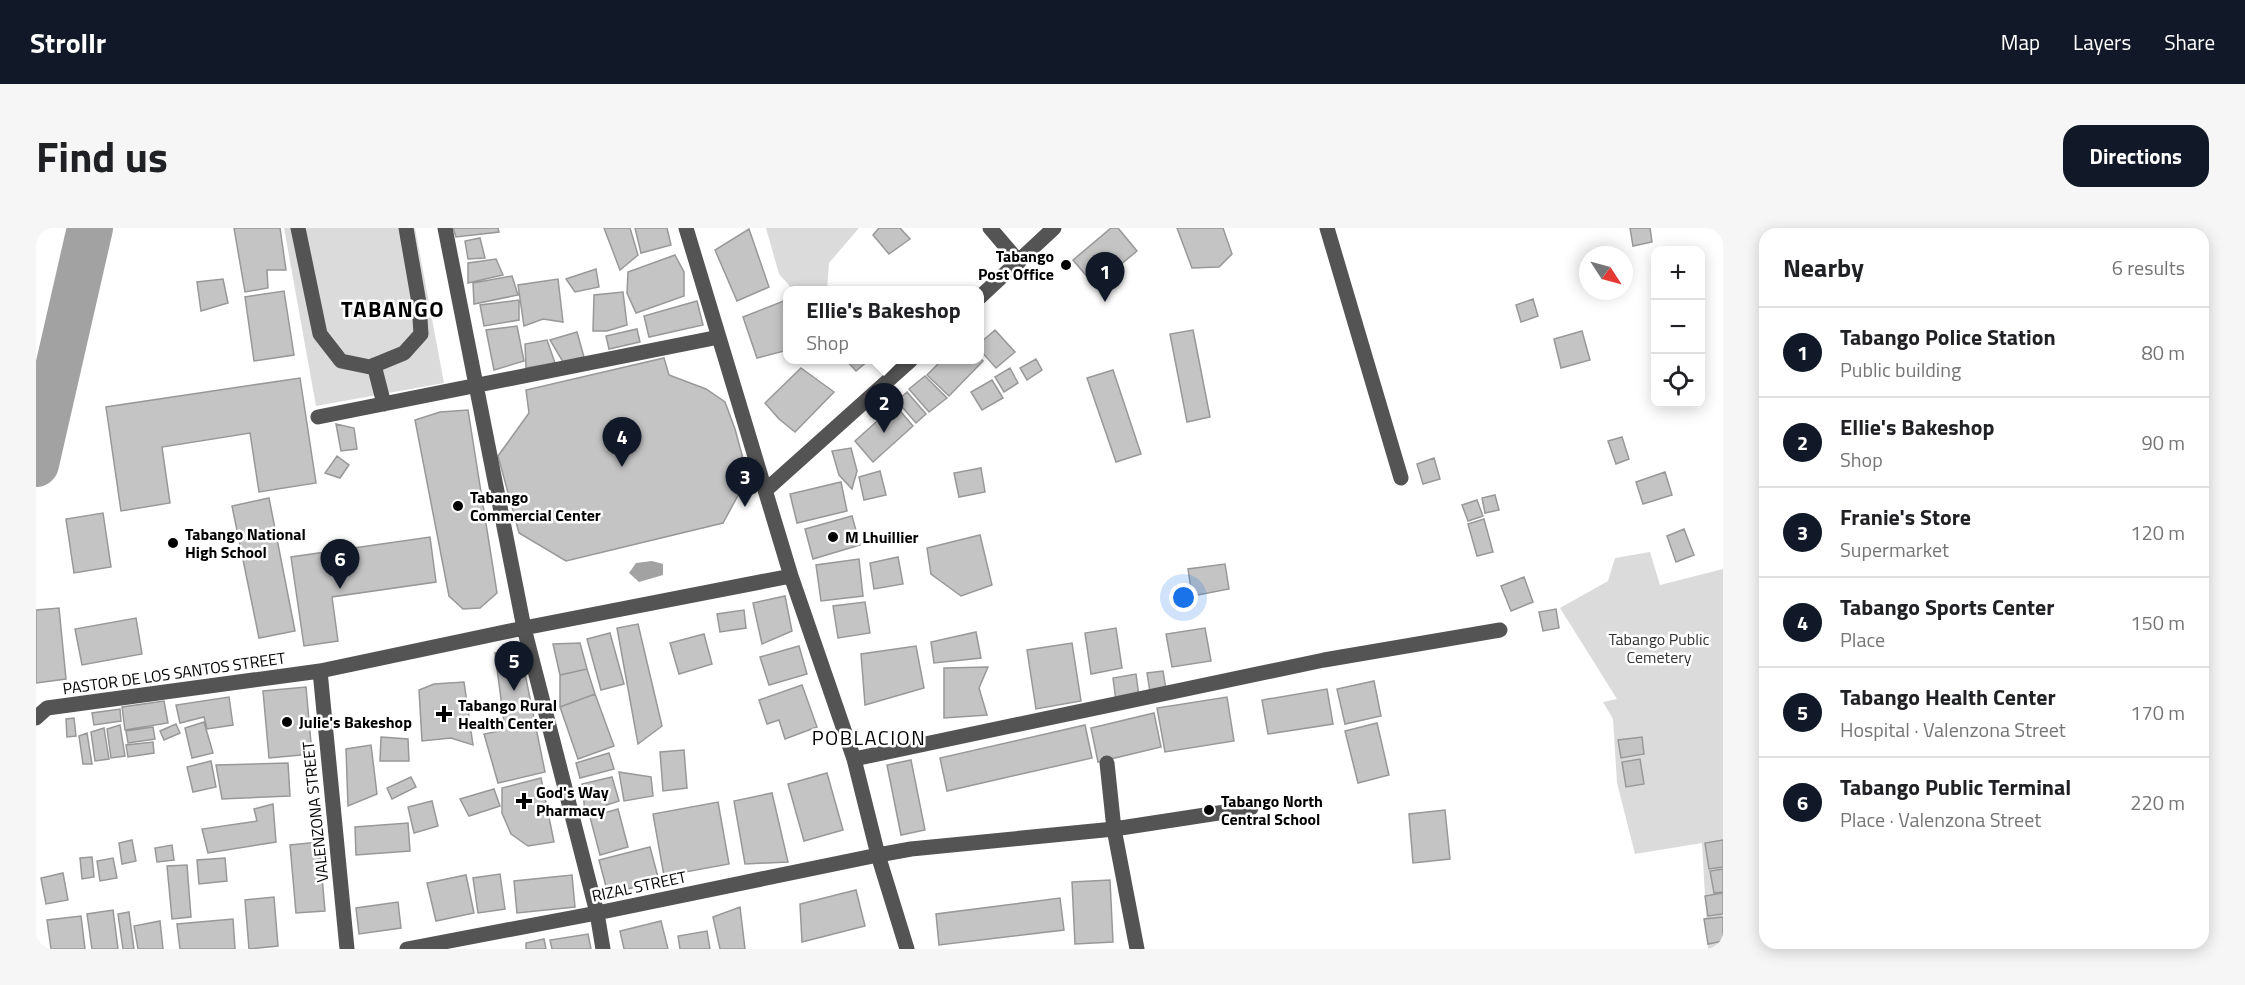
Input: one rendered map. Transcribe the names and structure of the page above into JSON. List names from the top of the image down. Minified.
{"streets":{"street":["PASTOR DE LOS SANTOS STREET","VALENZONA STREET","RIZAL STREET"]},"crossings":[["PASTOR DE LOS SANTOS STREET","VALENZONA STREET"]],"districts":["TABANGO","POBLACION"],"parks":["Tabango Public Cemetery"],"places":{"other":["Tabango Post Office","Tabango Commercial Center","M Lhuillier","Tabango National High School","Julie's Bakeshop","Tabango North Central School"],"health":["Tabango Rural Health Center","God's Way Pharmacy"]},"north":"bottom right","page":{"header":"Strollr","nav":["Map","Layers","Share"],"title":"Find us","buttons":"Directions","heading":["Nearby","6 results"],"map_buttons":["+","−"],"pins":["1","2","4","3","6","5"],"popup":["Ellie's Bakeshop","Shop"],"list":[{"mark":"1","name":"Tabango Police Station","note":"Public building","value":"80 m"},{"mark":"2","name":"Ellie's Bakeshop","note":"Shop","value":"90 m"},{"mark":"3","name":"Franie's Store","note":"Supermarket","value":"120 m"},{"mark":"4","name":"Tabango Sports Center","note":"Place","value":"150 m"},{"mark":"5","name":"Tabango Health Center","note":"Hospital · Valenzona Street","value":"170 m"},{"mark":"6","name":"Tabango Public Terminal","note":"Place · Valenzona Street","value":"220 m"}]}}
